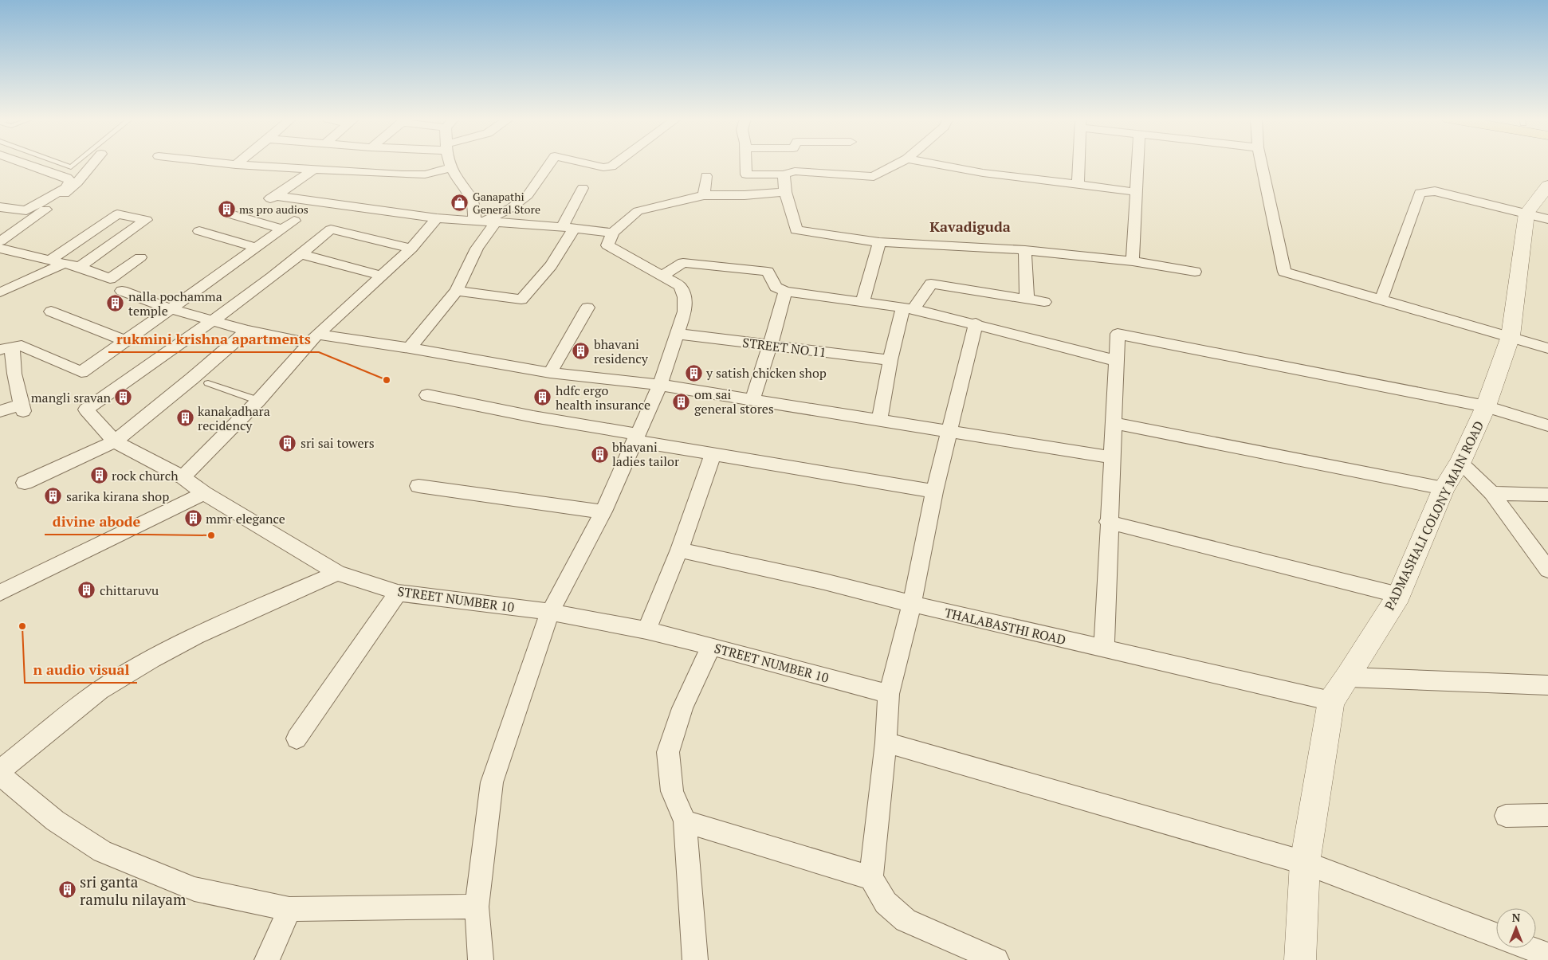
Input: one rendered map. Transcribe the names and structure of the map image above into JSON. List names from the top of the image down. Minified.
{"streets":{"street":["STREET NO 11","PADMASHALI COLONY MAIN ROAD","STREET NUMBER 10","THALABASTHI ROAD"]},"crossings":[["PADMASHALI COLONY MAIN ROAD","THALABASTHI ROAD"]],"districts":["Kavadiguda"],"places":{"shop":["Ganapathi General Store"],"building":["ms pro audios","nalla pochamma temple","bhavani residency","y satish chicken shop","mangli sravan","hdfc ergo health insurance","om sai general stores","kanakadhara recidency","sri sai towers","bhavani ladies tailor","rock church","sarika kirana shop","mmr elegance","chittaruvu","sri ganta ramulu nilayam"],"other":["rukmini krishna apartments","divine abode","n audio visual"]},"north":"top"}
